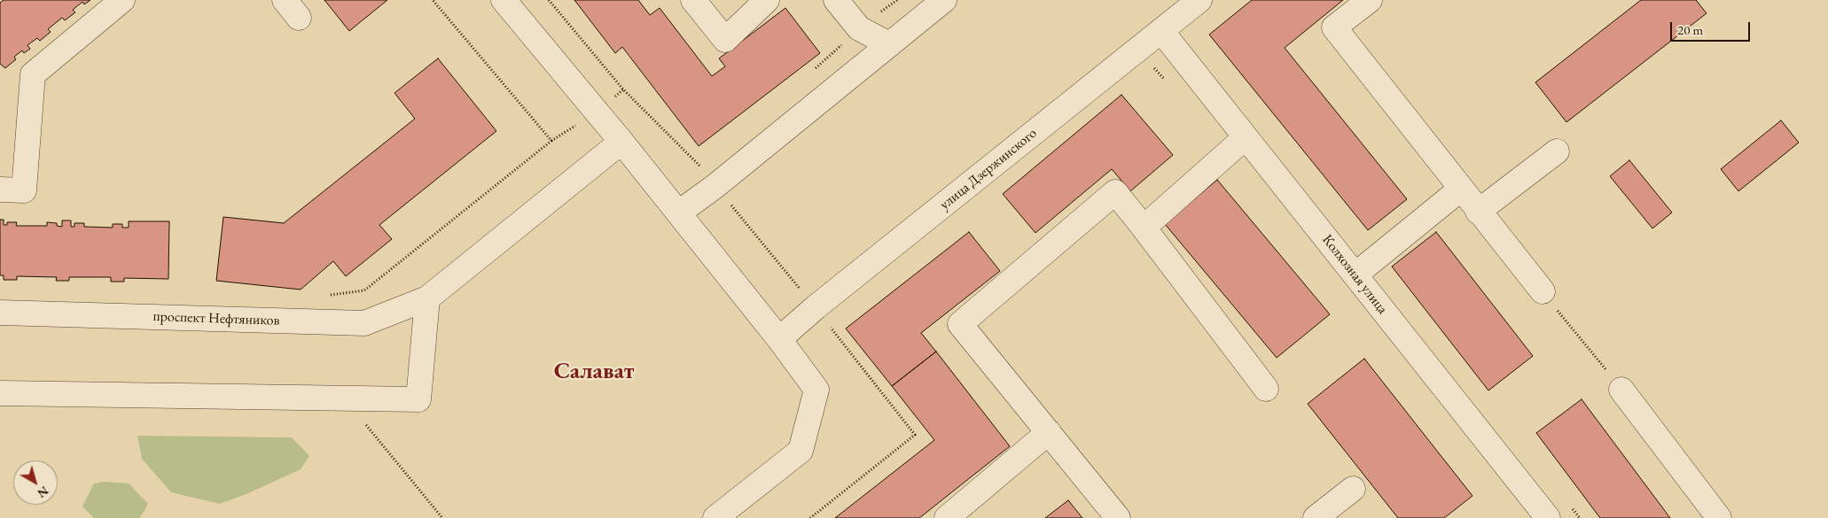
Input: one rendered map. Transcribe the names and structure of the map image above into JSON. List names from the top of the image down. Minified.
{"streets":{"street":["улица Дзержинского","Колхозная улица","проспект Нефтяников"]},"crossings":[["улица Дзержинского","Колхозная улица"]],"districts":["Салават"],"scale_bar":"20 m","north":"bottom right"}
